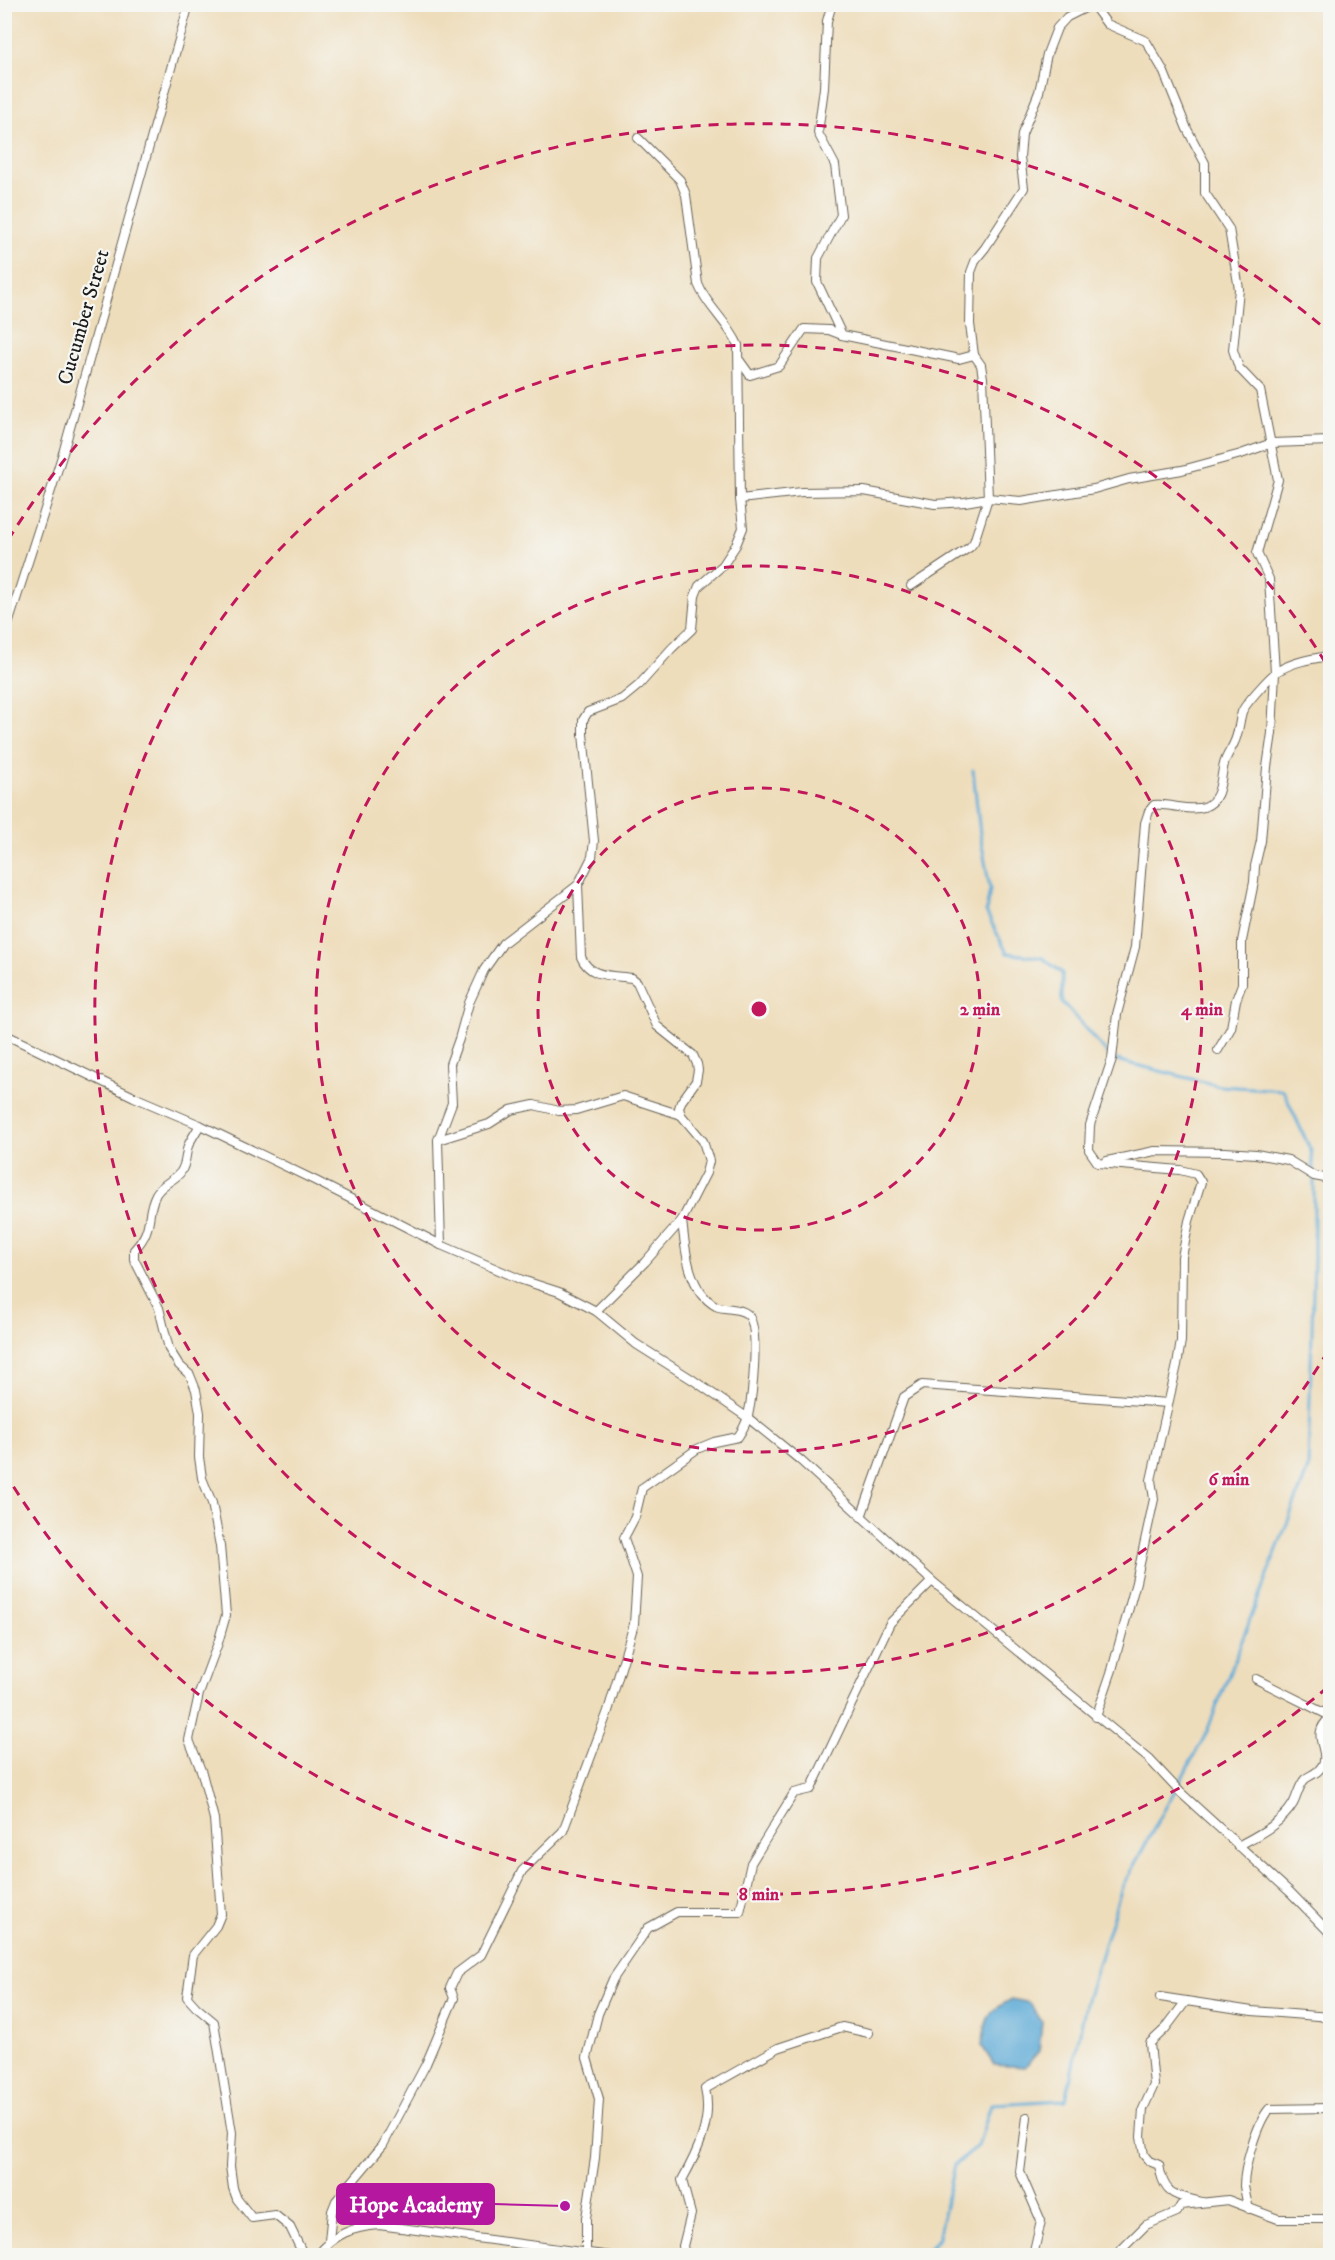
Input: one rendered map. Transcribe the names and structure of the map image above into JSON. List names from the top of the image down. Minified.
{"streets":{"street":["Cucumber Street"]},"places":["Hope Academy"],"rings":["2 min","4 min","6 min","8 min"]}
